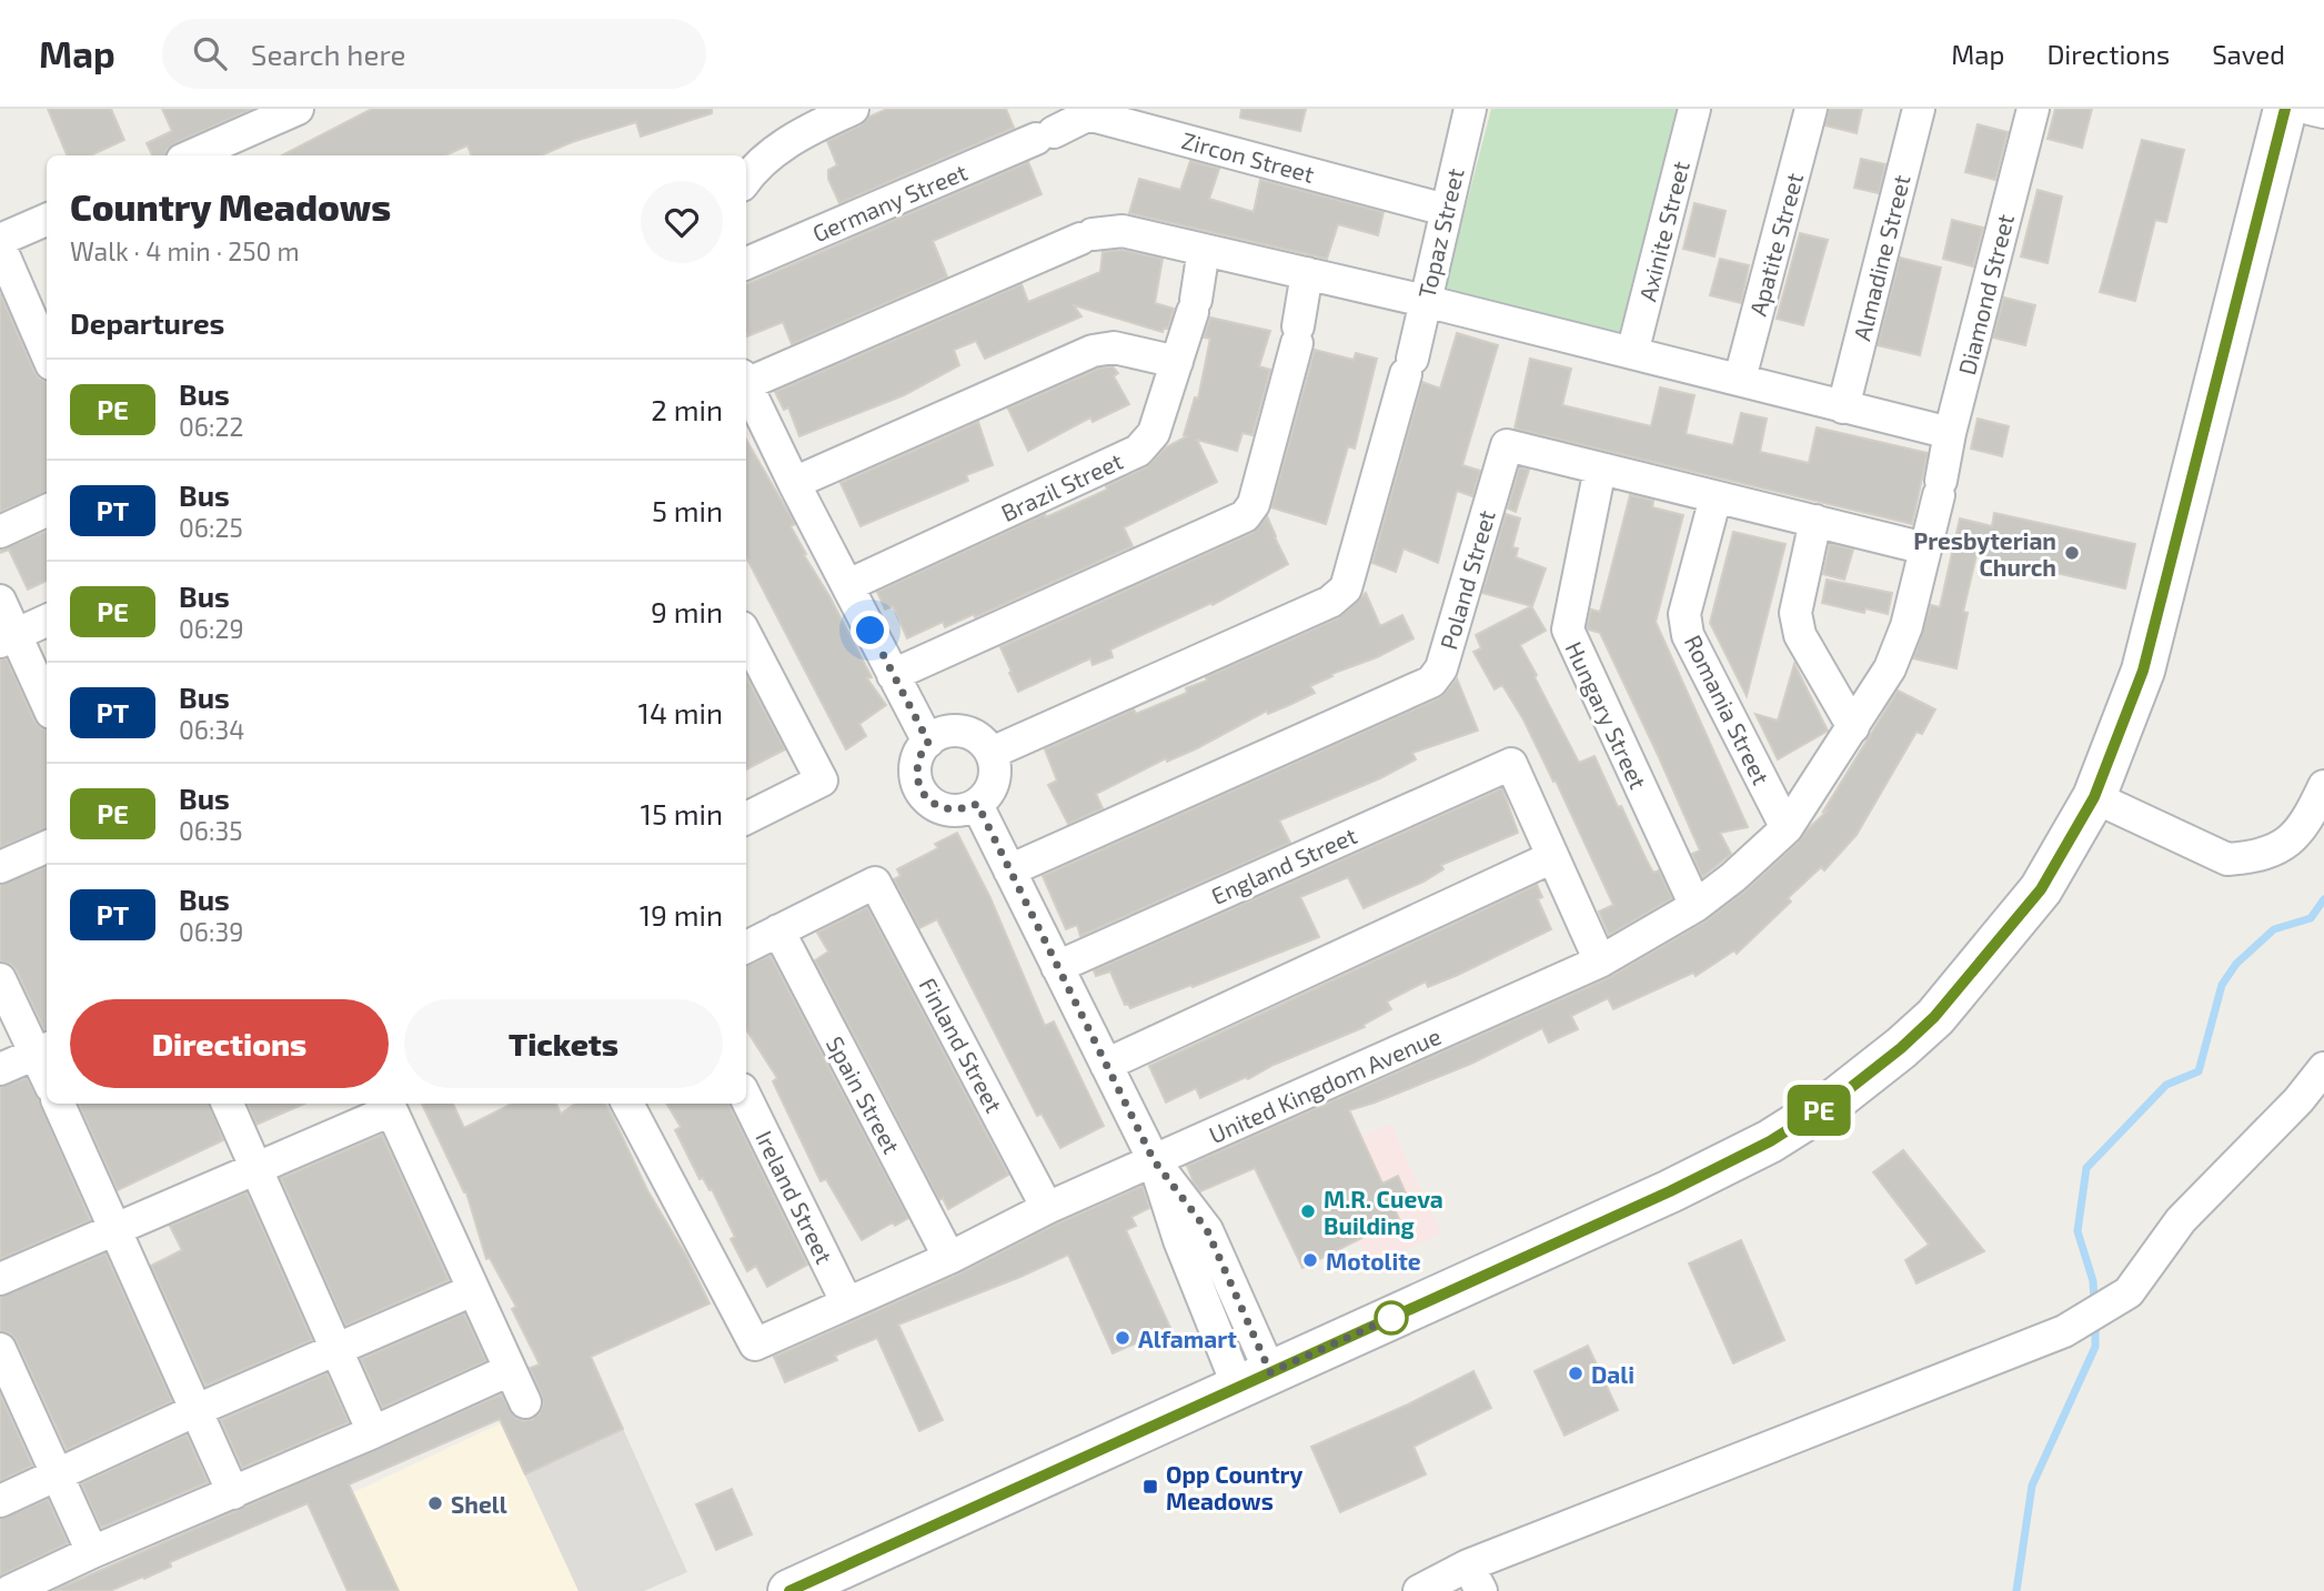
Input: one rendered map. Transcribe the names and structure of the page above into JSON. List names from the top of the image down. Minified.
{"streets":{"street":["Zircon Street","Germany Street","Axinite Street","Topaz Street","Apatite Street","Almadine Street","Diamond Street","Brazil Street","Poland Street","Romania Street","Hungary Street","England Street","Finland Street","United Kingdom Avenue","Spain Street","Ireland Street"]},"crossings":[["Zircon Street","Germany Street"],["Zircon Street","Topaz Street"],["Diamond Street","United Kingdom Avenue"],["Poland Street","Romania Street"],["Poland Street","Hungary Street"],["Poland Street","United Kingdom Avenue"],["Romania Street","United Kingdom Avenue"],["Hungary Street","United Kingdom Avenue"],["Finland Street","United Kingdom Avenue"],["Finland Street","Spain Street"],["United Kingdom Avenue","Spain Street"],["United Kingdom Avenue","Ireland Street"]],"places":{"other":["Presbyterian Church","M.R. Cueva Building","Motolite","Alfamart","Dali","Shell"],"transit":["Opp Country Meadows"]},"lines":["bus line PE"],"page":{"header":"Map","search":"Search here","nav":["Map","Directions","Saved"],"on_map":"PE","heading":[["Country Meadows","Walk · 4 min · 250 m"],"Departures"],"list":[{"mark":"PE","name":"Bus","note":"06:22","value":"2 min"},{"mark":"PT","name":"Bus","note":"06:25","value":"5 min"},{"mark":"PE","name":"Bus","note":"06:29","value":"9 min"},{"mark":"PT","name":"Bus","note":"06:34","value":"14 min"},{"mark":"PE","name":"Bus","note":"06:35","value":"15 min"},{"mark":"PT","name":"Bus","note":"06:39","value":"19 min"}],"buttons":["Directions","Tickets"]}}
